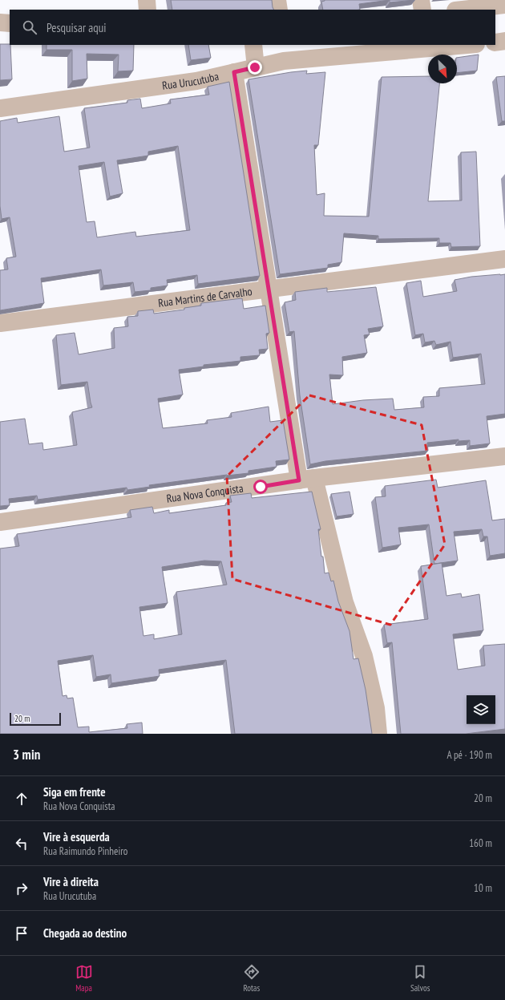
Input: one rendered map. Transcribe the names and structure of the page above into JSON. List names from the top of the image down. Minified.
{"streets":{"street":["Rua Urucutuba","Rua Martins de Carvalho","Rua Nova Conquista"]},"scale_bar":"20 m","north":"bottom right","page":{"search":"Pesquisar aqui","scale":"20 m","heading":["3 min","A pé · 190 m"],"list":[["Siga em frente","Rua Nova Conquista","20 m"],["Vire à esquerda","Rua Raimundo Pinheiro","160 m"],["Vire à direita","Rua Urucutuba","10 m"],"Chegada ao destino"],"nav":["Mapa","Rotas","Salvos"]}}
